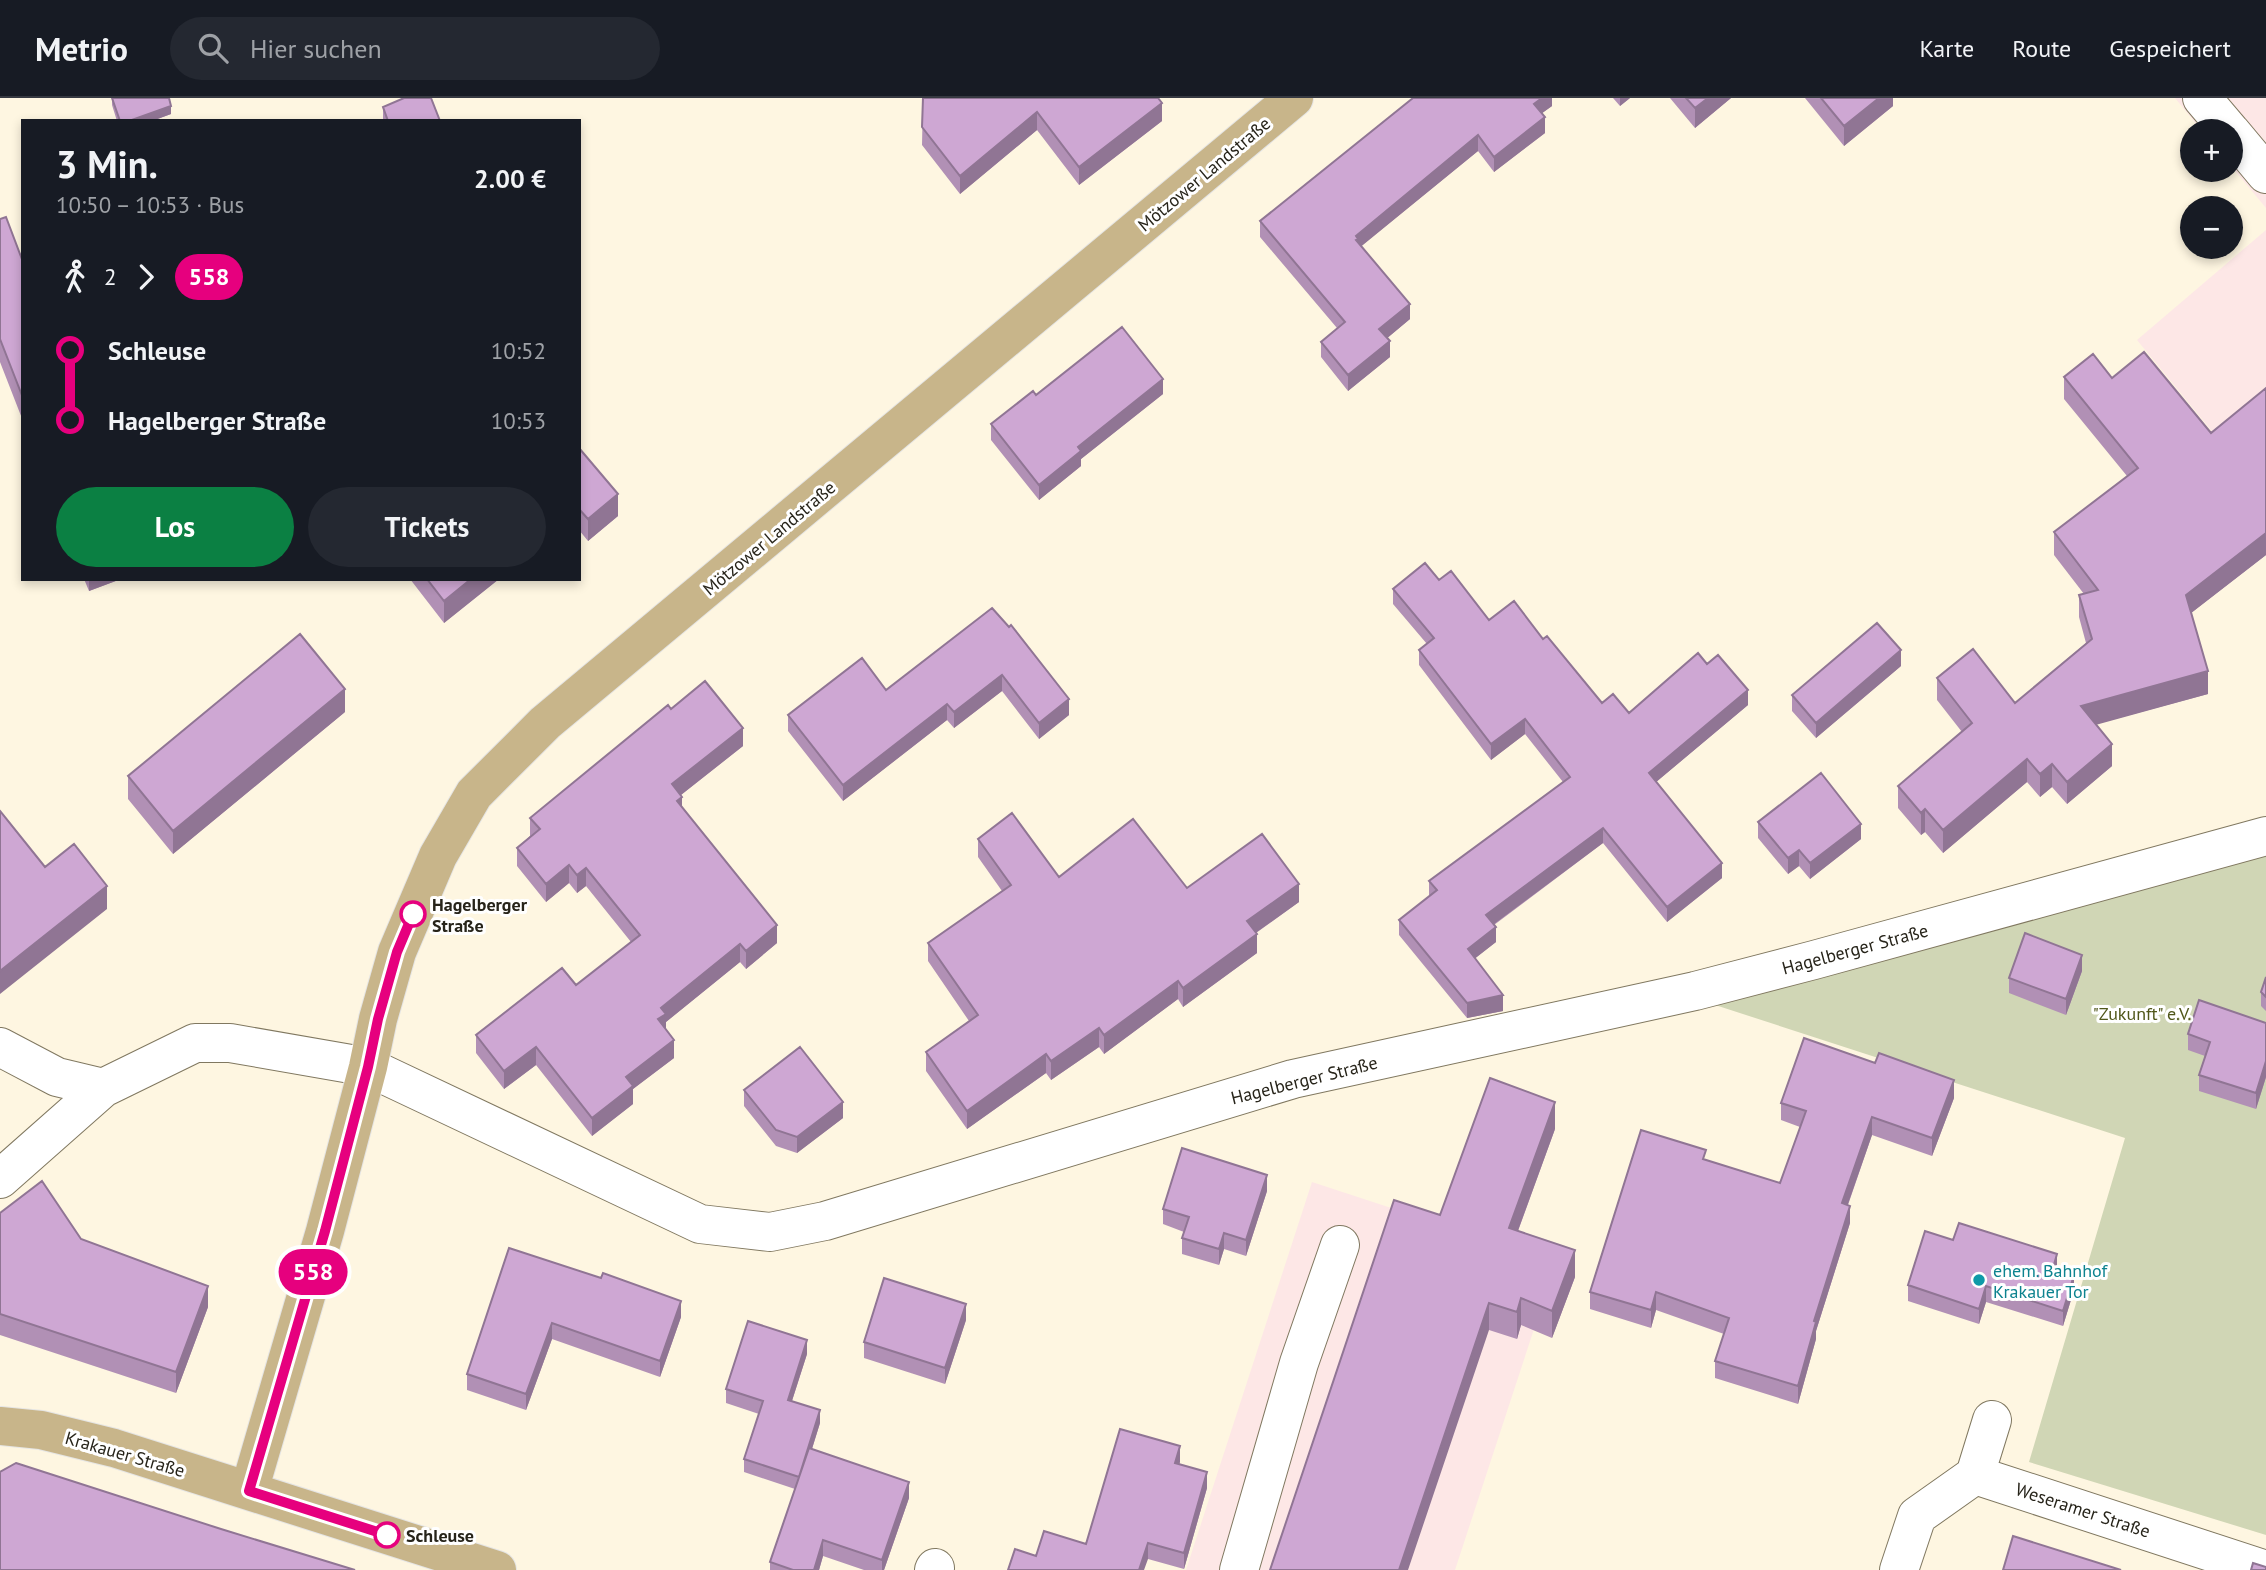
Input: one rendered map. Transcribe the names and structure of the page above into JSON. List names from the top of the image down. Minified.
{"streets":{"main road":["Mötzower Landstraße","Krakauer Straße"],"street":["Hagelberger Straße","Weseramer Straße"]},"crossings":[["Mötzower Landstraße","Hagelberger Straße"],["Mötzower Landstraße","Krakauer Straße"]],"parks":["\"Zukunft\" e.V."],"places":["Hagelberger Straße","ehem. Bahnhof Krakauer Tor","Schleuse"],"lines":["bus line 558"],"page":{"header":"Metrio","search":"Hier suchen","nav":["Karte","Route","Gespeichert"],"on_map":"558","map_buttons":["+","−"],"heading":["3 Min.","10:50 – 10:53 · Bus","2.00 €"],"legs":["2","558"],"list":[{"name":"Schleuse","value":"10:52"},{"name":"Hagelberger Straße","value":"10:53"}],"buttons":["Los","Tickets"]}}
